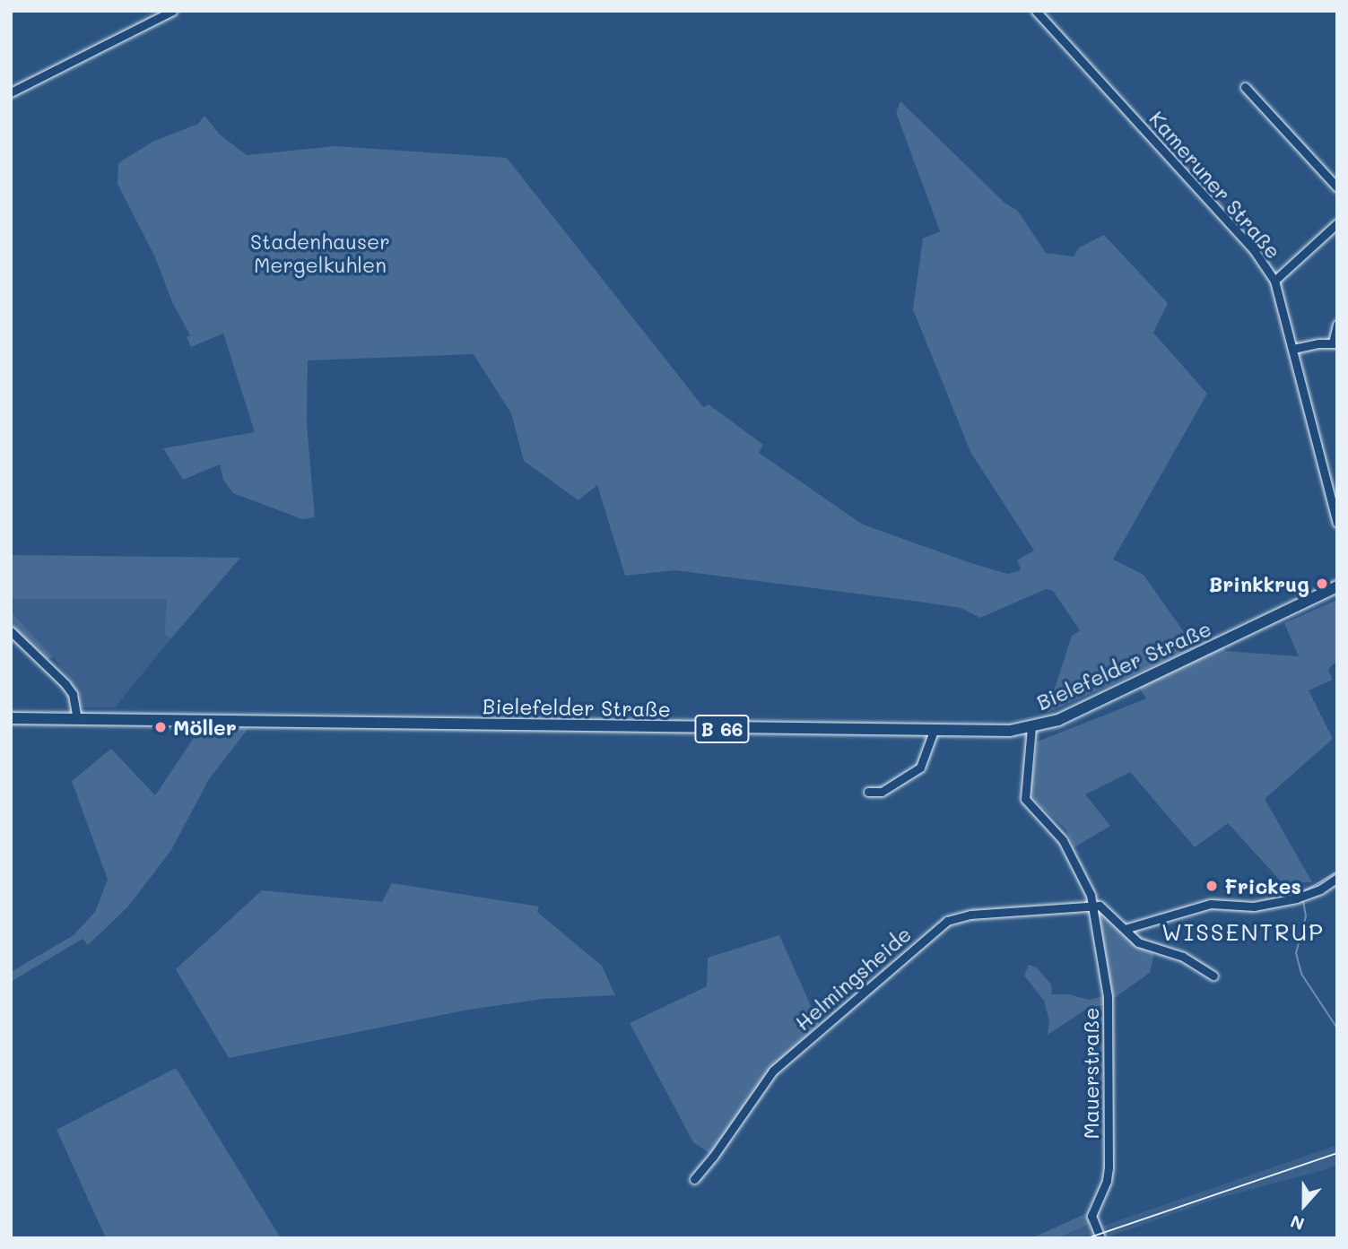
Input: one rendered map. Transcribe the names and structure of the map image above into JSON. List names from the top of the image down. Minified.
{"streets":{"main road":["Bielefelder Straße","B 66"],"street":["Kameruner Straße","Helmingsheide","Mauerstraße"]},"crossings":[["Bielefelder Straße","Mauerstraße"],["Helmingsheide","Mauerstraße"]],"districts":["WISSENTRUP"],"parks":["Stadenhauser Mergelkuhlen"],"places":["Brinkkrug","Möller","Frickes"],"north":"bottom"}
